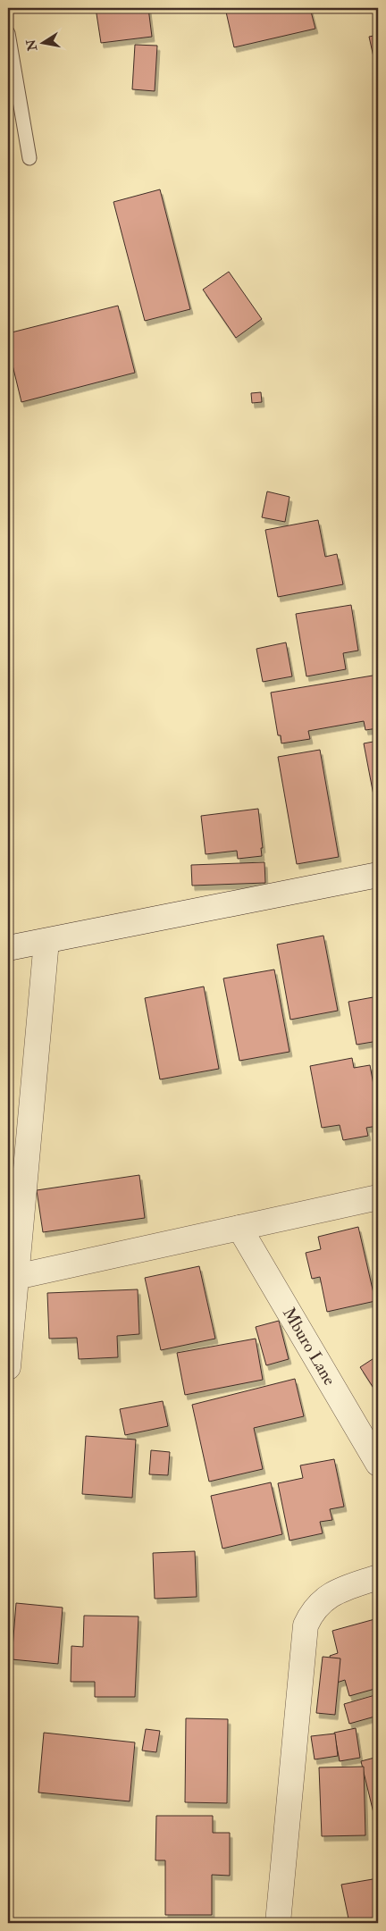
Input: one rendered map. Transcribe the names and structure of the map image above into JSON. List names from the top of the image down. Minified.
{"streets":{"street":["Mburo Lane"]},"north":"left"}
